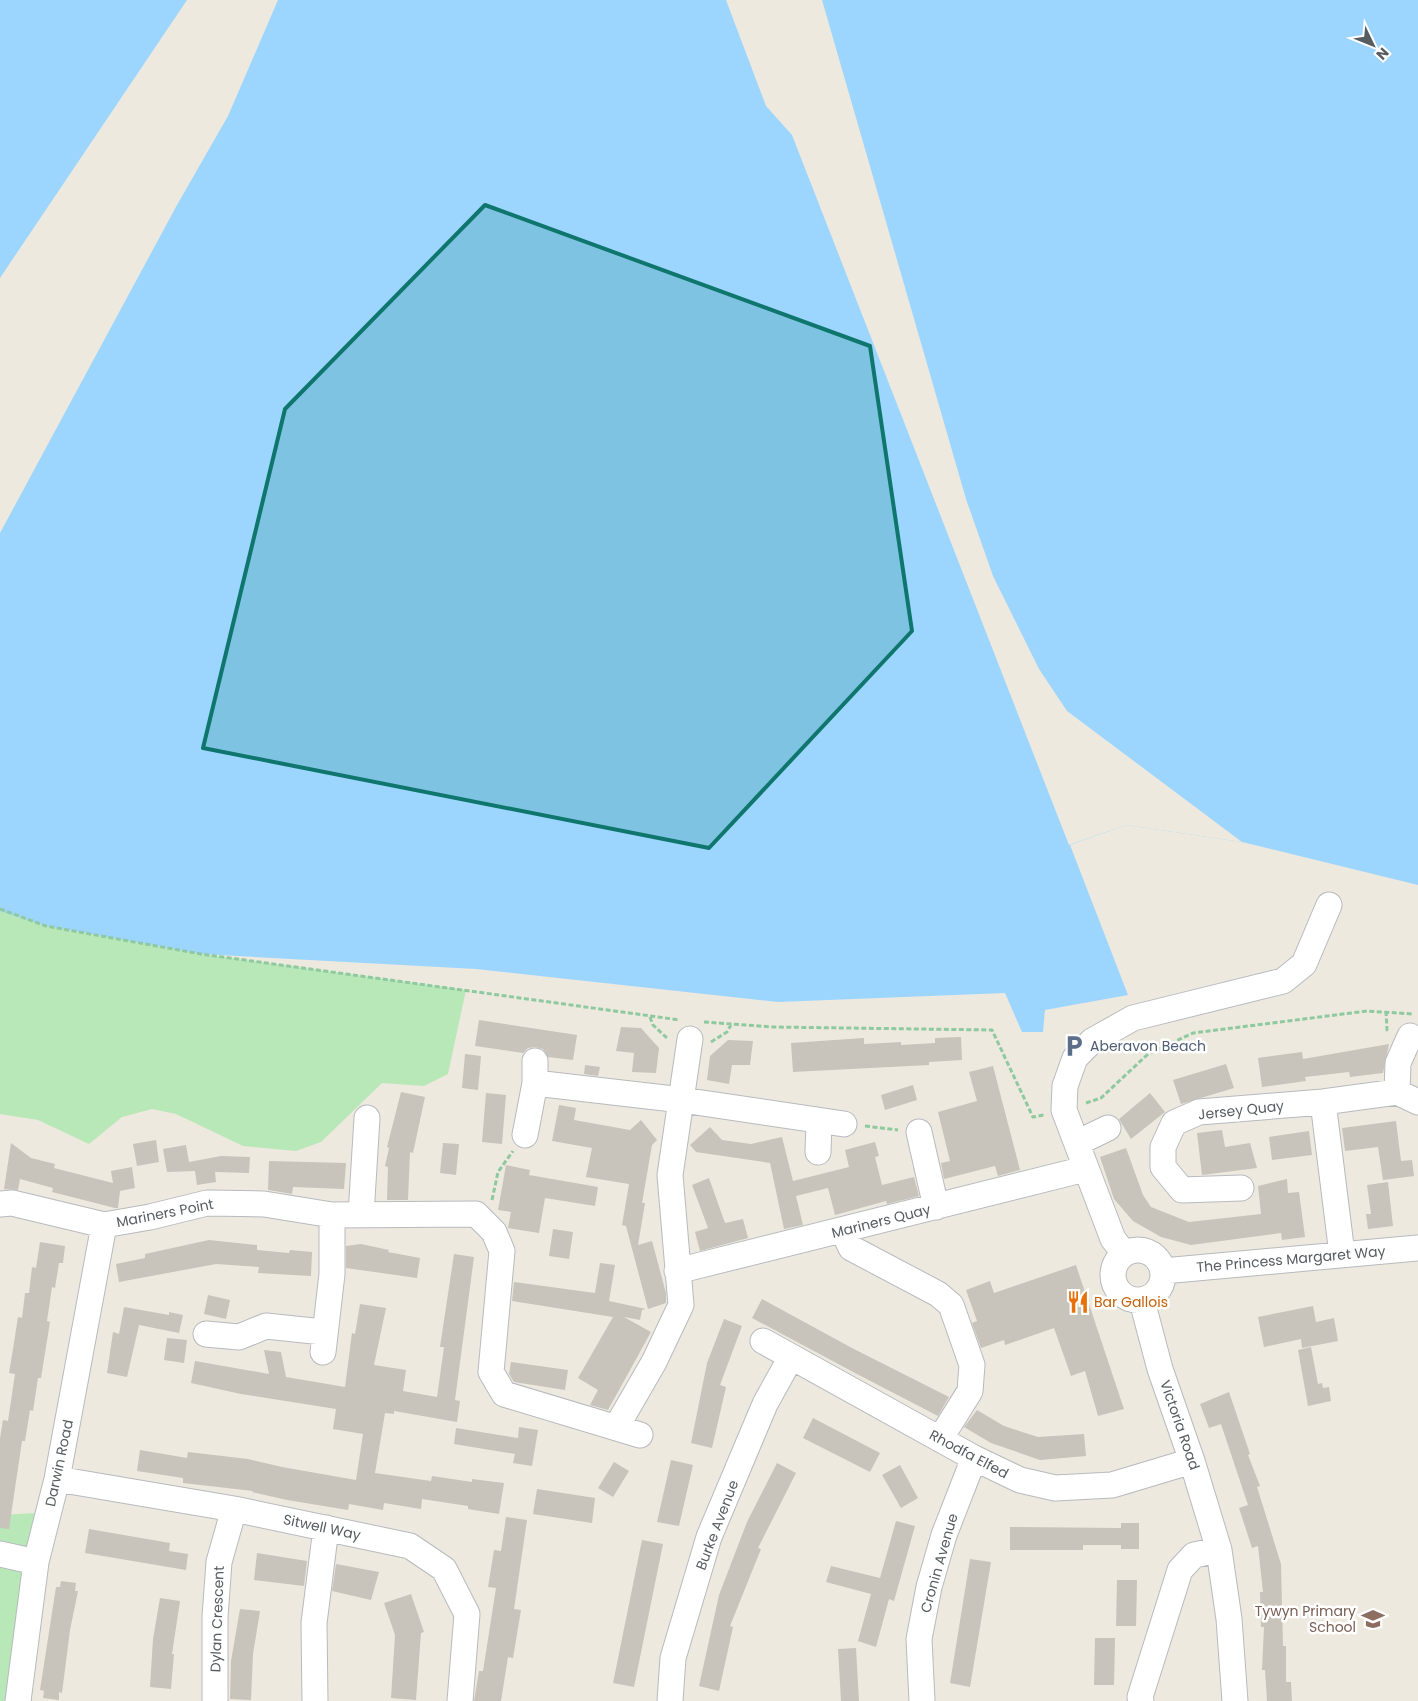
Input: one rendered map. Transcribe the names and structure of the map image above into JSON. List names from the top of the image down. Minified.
{"streets":{"street":["Jersey Quay","Mariners Point","Mariners Quay","The Princess Margaret Way","Victoria Road","Rhodfa Elfed","Darwin Road","Burke Avenue","Sitwell Way","Cronin Avenue","Dylan Crescent"]},"crossings":[["Mariners Point","Darwin Road"],["The Princess Margaret Way","Victoria Road"],["Victoria Road","Rhodfa Elfed"],["Rhodfa Elfed","Burke Avenue"],["Rhodfa Elfed","Cronin Avenue"],["Darwin Road","Sitwell Way"],["Sitwell Way","Dylan Crescent"]],"places":{"parking":["Aberavon Beach"],"restaurant":["Bar Gallois"],"school or university":["Tywyn Primary School"]},"north":"bottom right"}
